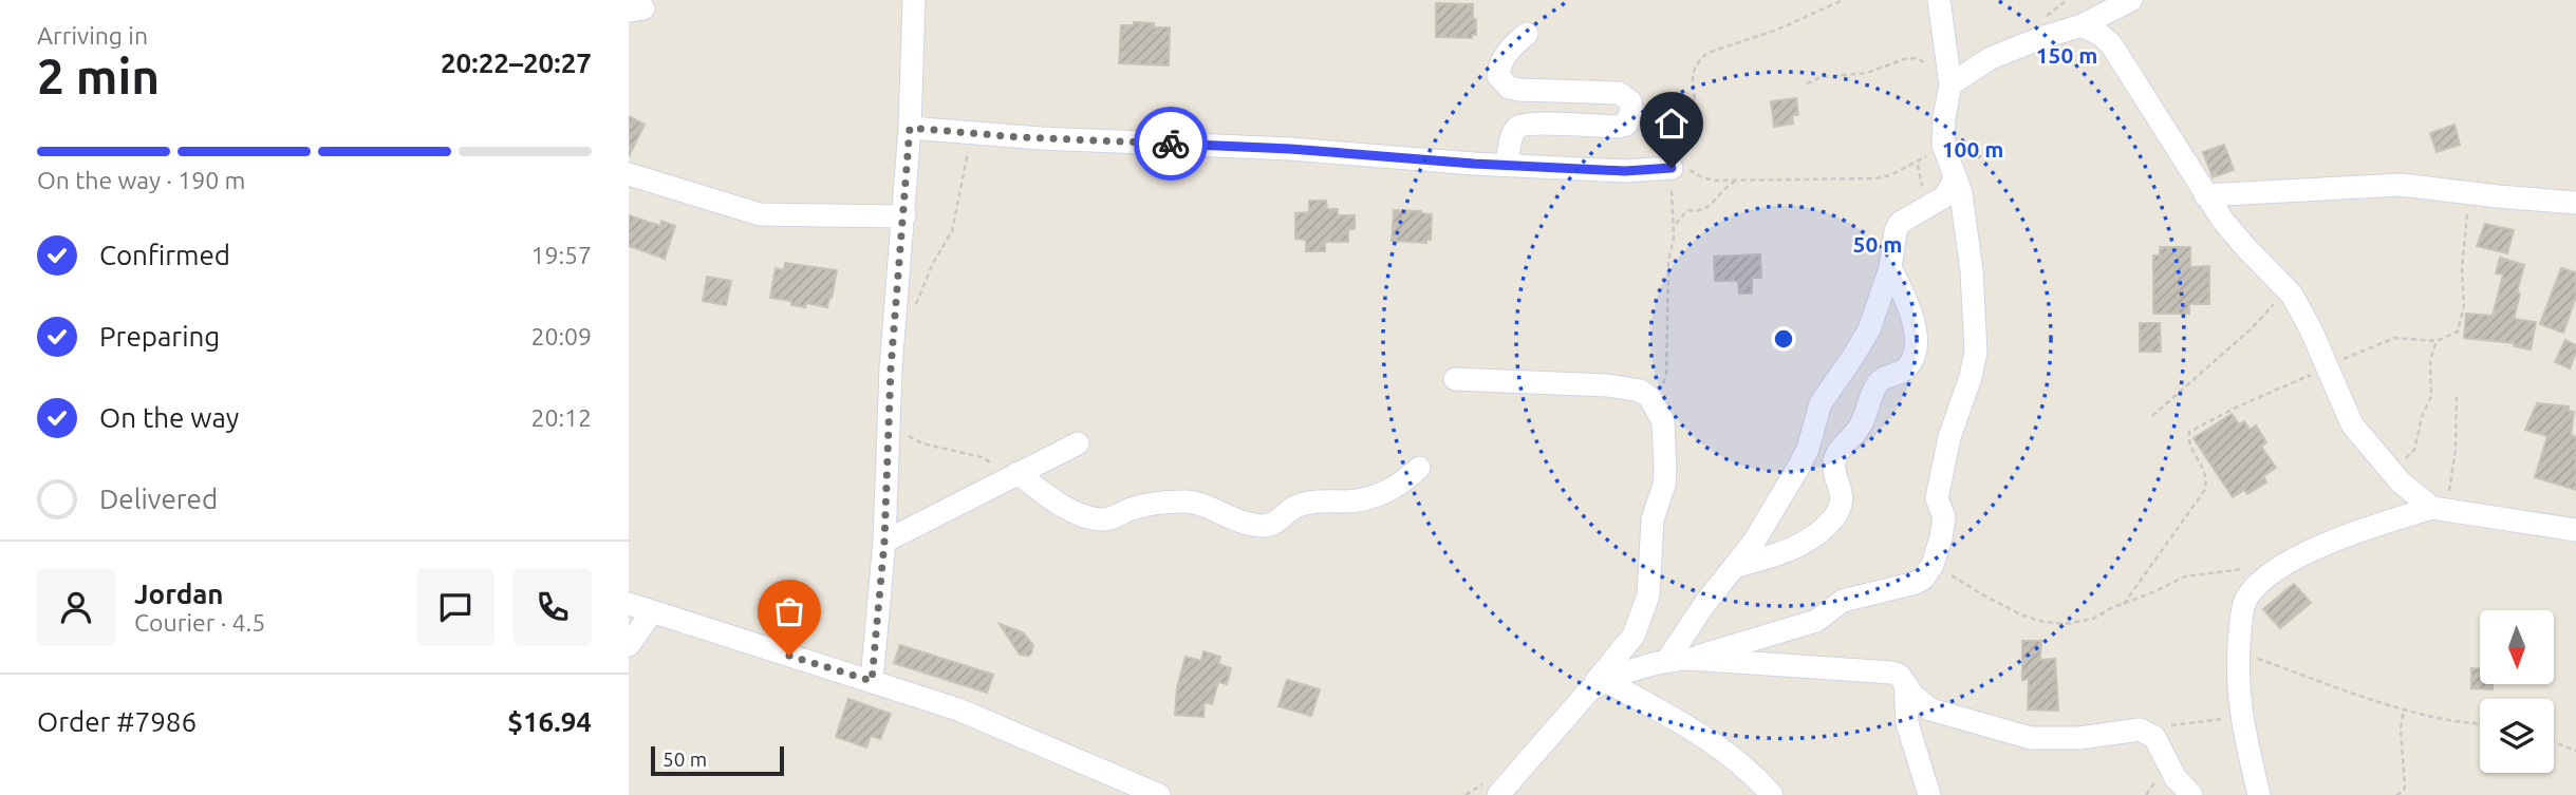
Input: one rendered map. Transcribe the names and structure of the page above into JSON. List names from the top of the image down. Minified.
{"scale_bar":"50 m","north":"bottom","page":{"heading":["2 min","Arriving in","20:22–20:27"],"panel":["Jordan","Courier · 4.5","Order #7986","$16.94"],"bar":"On the way · 190 m","list":[["Confirmed","19:57"],["Preparing","20:09"],["On the way","20:12"],"Delivered"],"scale":"50 m"},"rings":["150 m","100 m","50 m"]}
